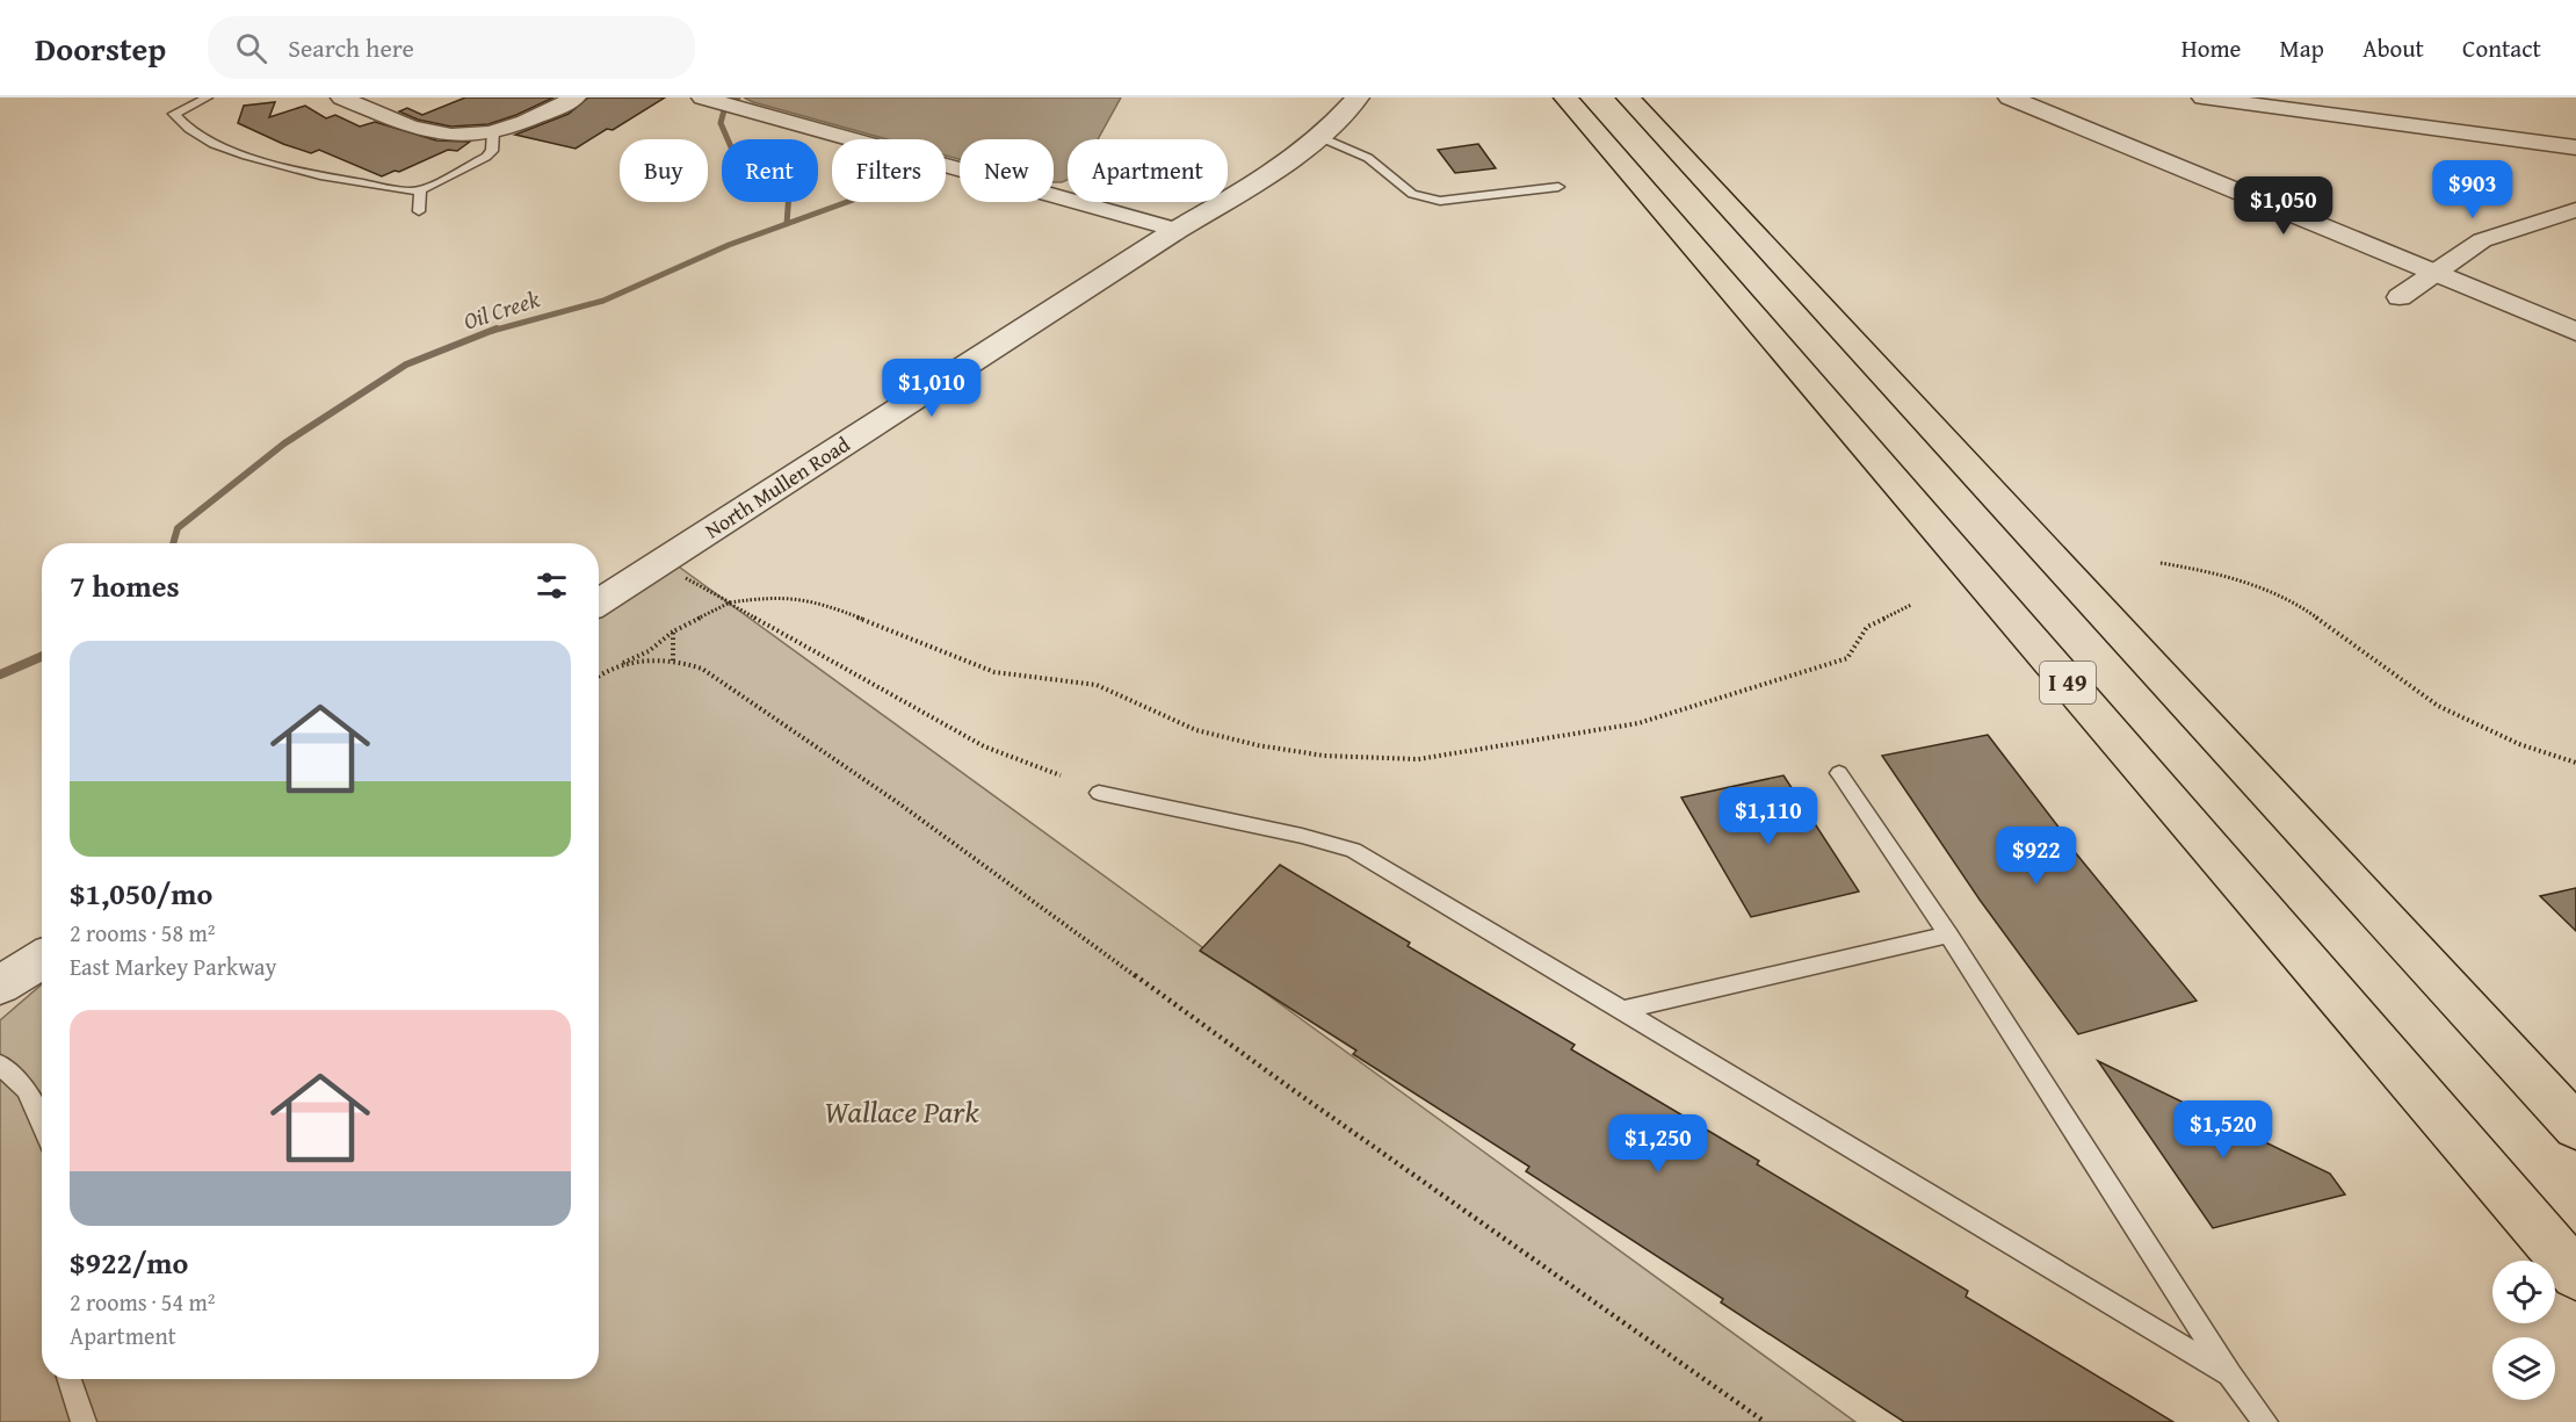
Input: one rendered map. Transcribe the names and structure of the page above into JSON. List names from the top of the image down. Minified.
{"streets":{"highway":["I 49"],"street":["North Mullen Road"]},"water":["Oil Creek"],"parks":["Wallace Park"],"page":{"header":"Doorstep","search":"Search here","nav":["Home","Map","About","Contact"],"chip":["Buy","Rent","Filters","New","Apartment"],"price":["$903","$1,050","$1,010","$1,110","$922","$1,520","$1,250"],"heading":"7 homes","list":[{"name":"$1,050/mo","note":"2 rooms · 58 m² · East Markey Parkway"},{"name":"$922/mo","note":"2 rooms · 54 m² · Apartment"}]}}
